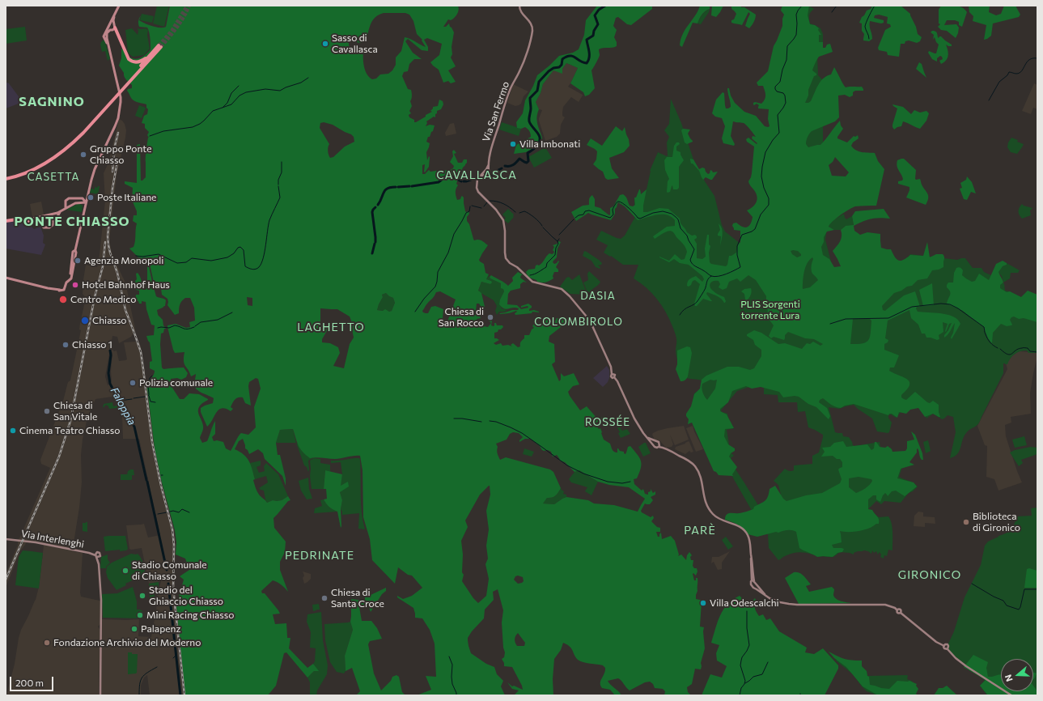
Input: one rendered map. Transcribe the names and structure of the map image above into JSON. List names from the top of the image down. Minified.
{"streets":{"main road":["Via San Fermo","Via Interlenghi"]},"districts":["SAGNINO","CAVALLASCA","CASETTA","PONTE CHIASSO","DASIA","COLOMBIROLO","LAGHETTO","ROSSÉE","PARÈ","PEDRINATE","GIRONICO"],"water":["Faloppia"],"parks":["PLIS Sorgenti torrente Lura"],"places":["Sasso di Cavallasca","Villa Imbonati","Gruppo Ponte Chiasso","Poste Italiane","Agenzia Monopoli","Hotel Bahnhof Haus","Centro Medico","Chiesa di San Rocco","Chiasso","Chiasso 1","Polizia comunale","Chiesa di San Vitale","Cinema Teatro Chiasso","Biblioteca di Gironico","Stadio Comunale di Chiasso","Stadio del Ghiaccio Chiasso","Chiesa di Santa Croce","Villa Odescalchi","Mini Racing Chiasso","Palapenz","Fondazione Archivio del Moderno"],"scale_bar":"200 m","north":"left"}
